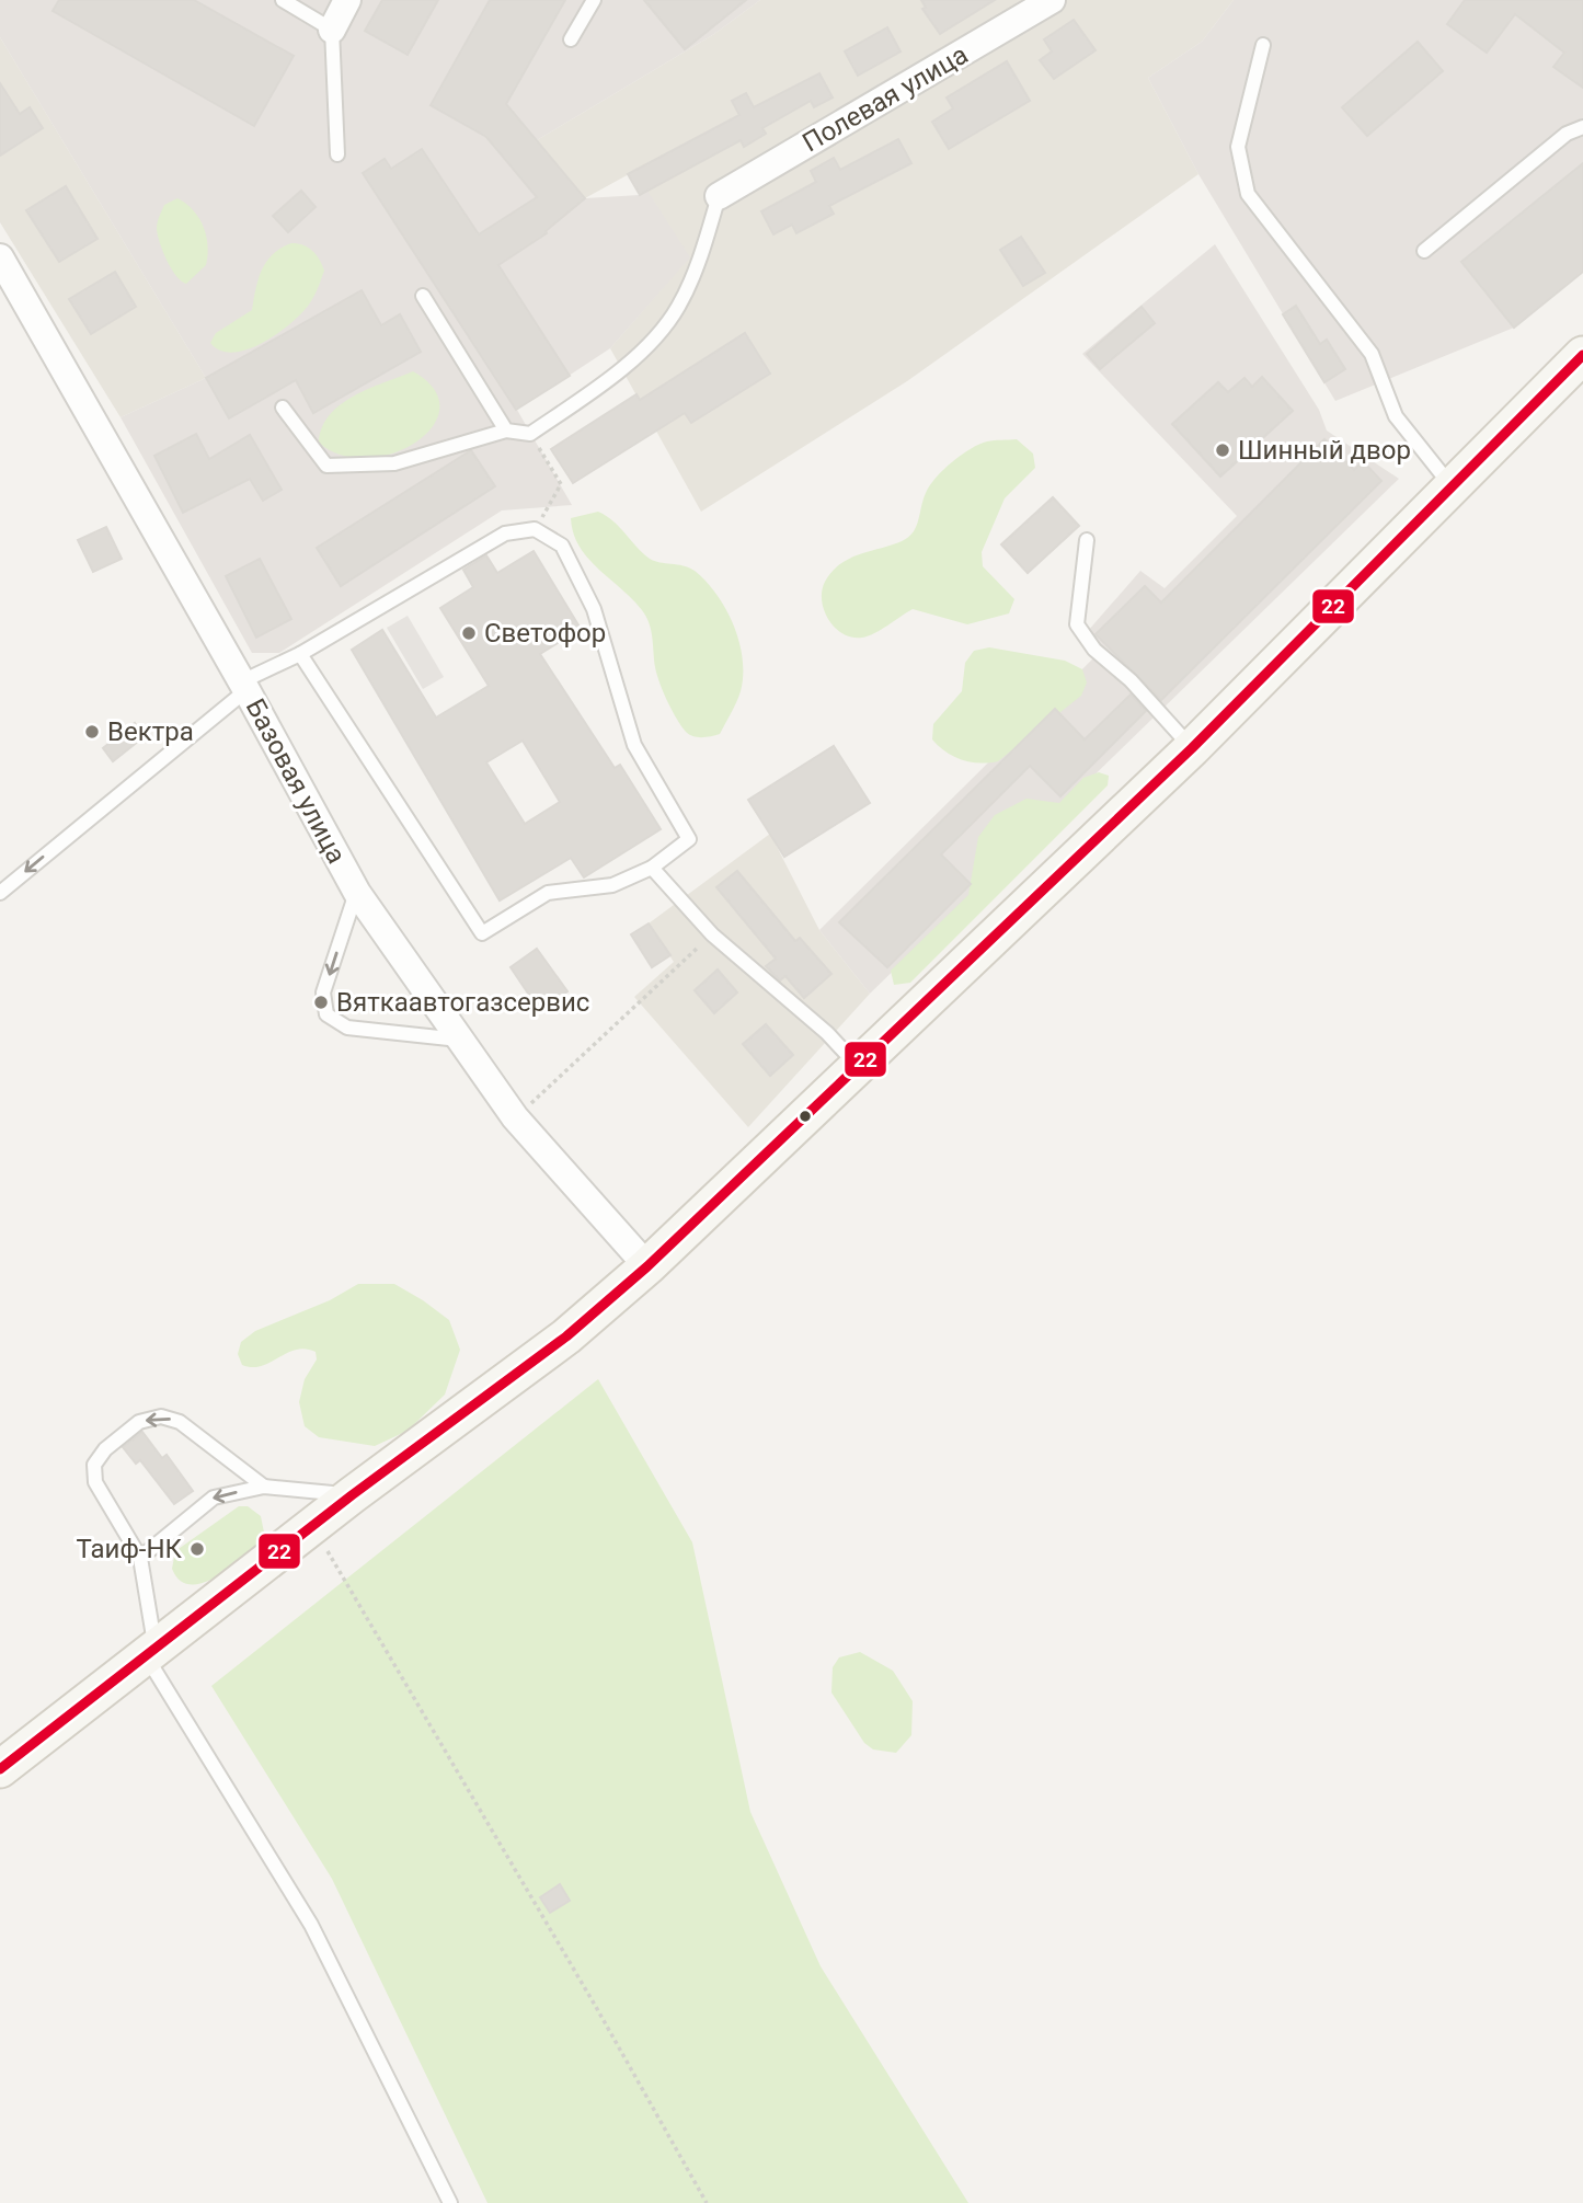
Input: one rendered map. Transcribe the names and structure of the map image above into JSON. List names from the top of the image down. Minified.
{"streets":{"street":["Полевая улица","Базовая улица"]},"places":["Шинный двор","Светофор","Вектра","Вяткаавтогазсервис","Таиф-НК"],"lines":["transit line 22"]}
